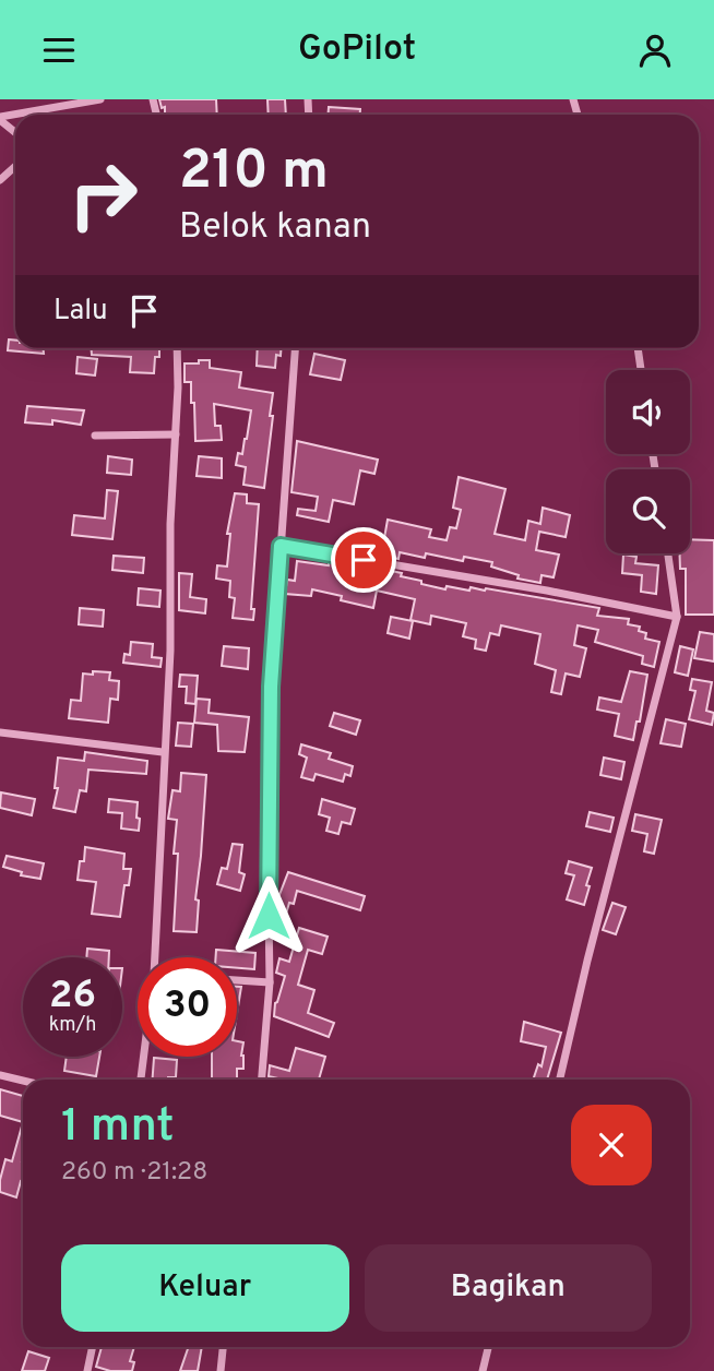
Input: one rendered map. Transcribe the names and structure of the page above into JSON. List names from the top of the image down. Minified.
{"page":{"header":"GoPilot","turn":["210 m","Belok kanan"],"then":"Lalu","speed":"26 km/h","limit":"30","heading":["1 mnt","260 m · 21:28"],"buttons":["Keluar","Bagikan"]}}
